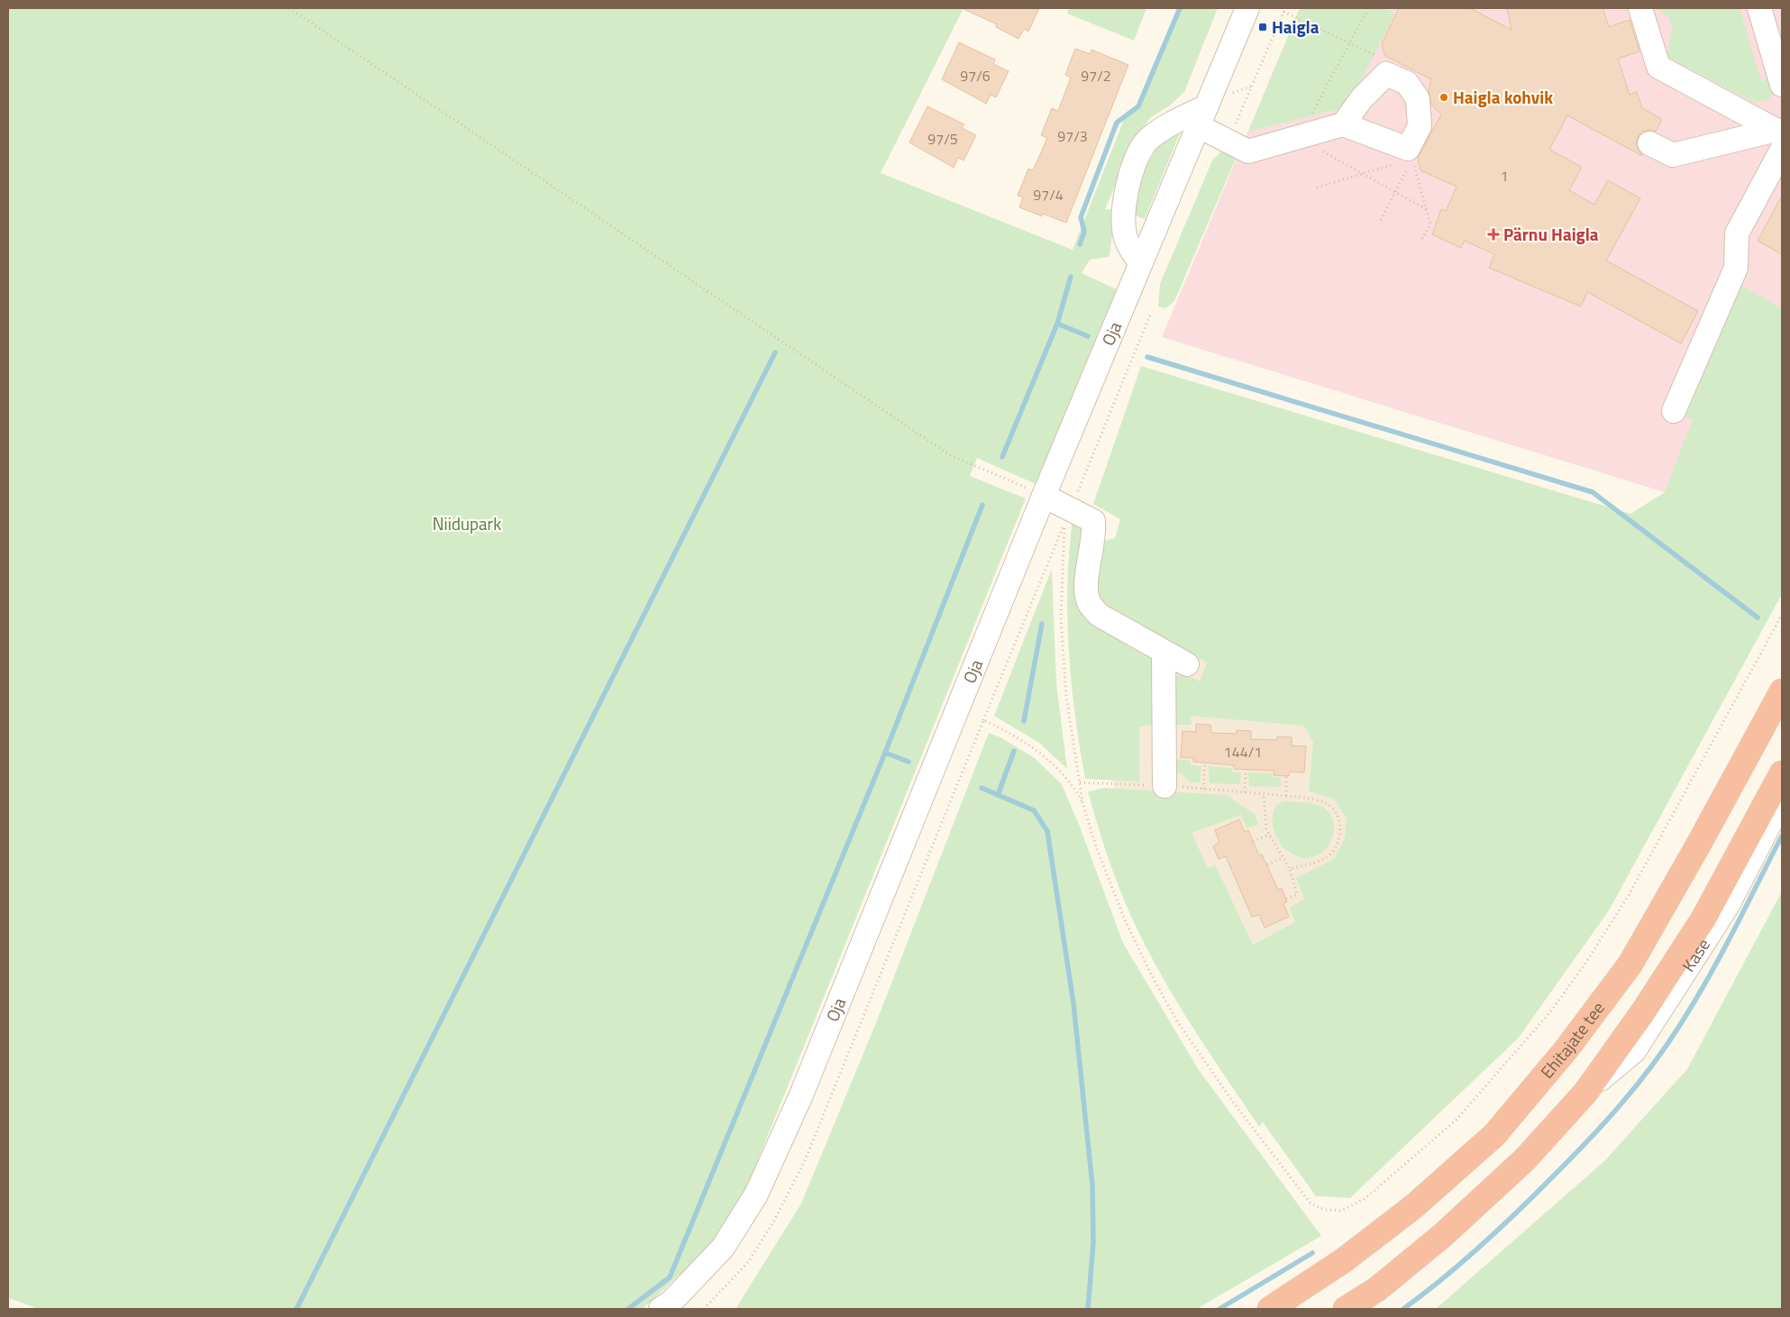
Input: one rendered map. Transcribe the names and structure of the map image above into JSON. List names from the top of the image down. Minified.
{"streets":{"highway":["Ehitajate tee"],"street":["Oja","Kase"]},"parks":["Niidupark"],"places":{"transit":["Haigla"],"other":["Haigla kohvik"],"health":["Pärnu Haigla"]},"house_numbers":["97/6","97/2","97/3","97/5","1","97/4","144/1"]}
